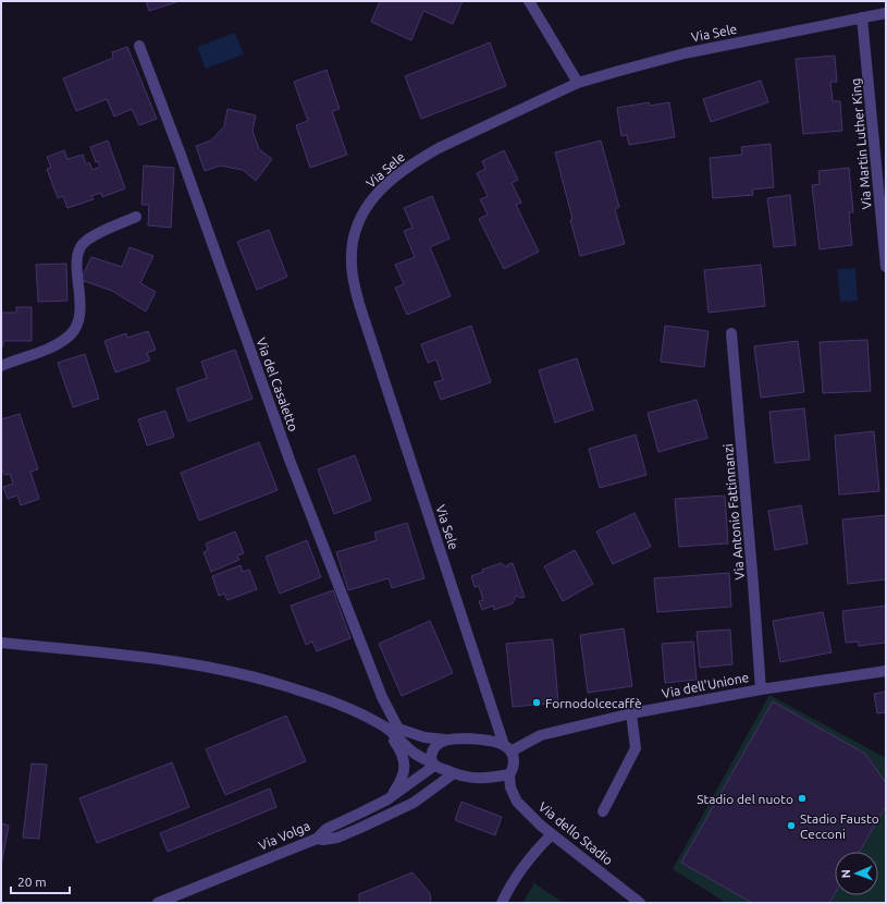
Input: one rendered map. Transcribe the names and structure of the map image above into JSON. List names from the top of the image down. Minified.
{"streets":{"street":["Via Sele","Via Martin Luther King","Via del Casaletto","Via Antonio Fattinnanzi","Via dell'Unione","Via dello Stadio","Via Volga"]},"crossings":[["Via Sele","Via Martin Luther King"],["Via Sele","Via dell'Unione"],["Via Sele","Via dello Stadio"],["Via Antonio Fattinnanzi","Via dell'Unione"]],"places":["Fornodolcecaffè","Stadio del nuoto","Stadio Fausto Cecconi"],"scale_bar":"20 m","north":"left"}
